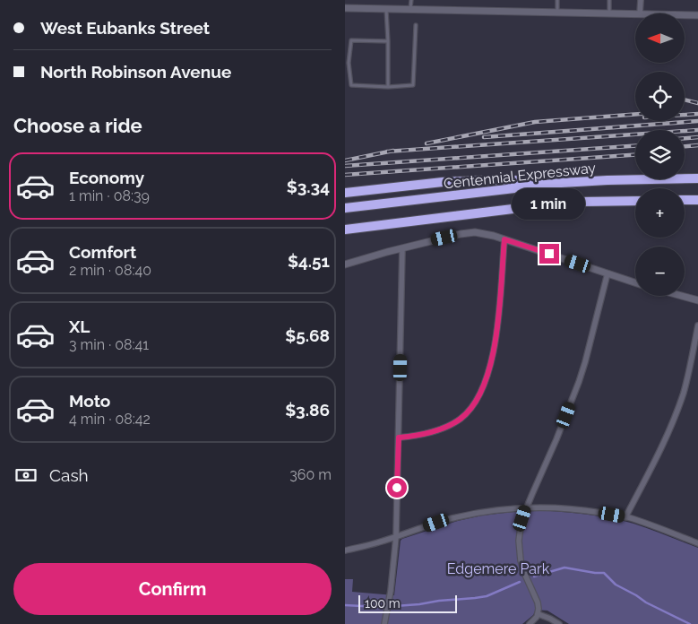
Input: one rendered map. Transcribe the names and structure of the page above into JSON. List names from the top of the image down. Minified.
{"streets":{"highway":["Centennial Expressway"]},"parks":["Edgemere Park"],"scale_bar":"100 m","north":"left","page":{"banner":["West Eubanks Street","North Robinson Avenue"],"map_buttons":["+","−"],"heading":"Choose a ride","list":[{"name":"Economy","note":"1 min · 08:39","value":"$3.34"},{"name":"Comfort","note":"2 min · 08:40","value":"$4.51"},{"name":"XL","note":"3 min · 08:41","value":"$5.68"},{"name":"Moto","note":"4 min · 08:42","value":"$3.86"}],"bubble":"1 min","pay":["Cash","360 m"],"buttons":"Confirm","scale":"100 m"}}
